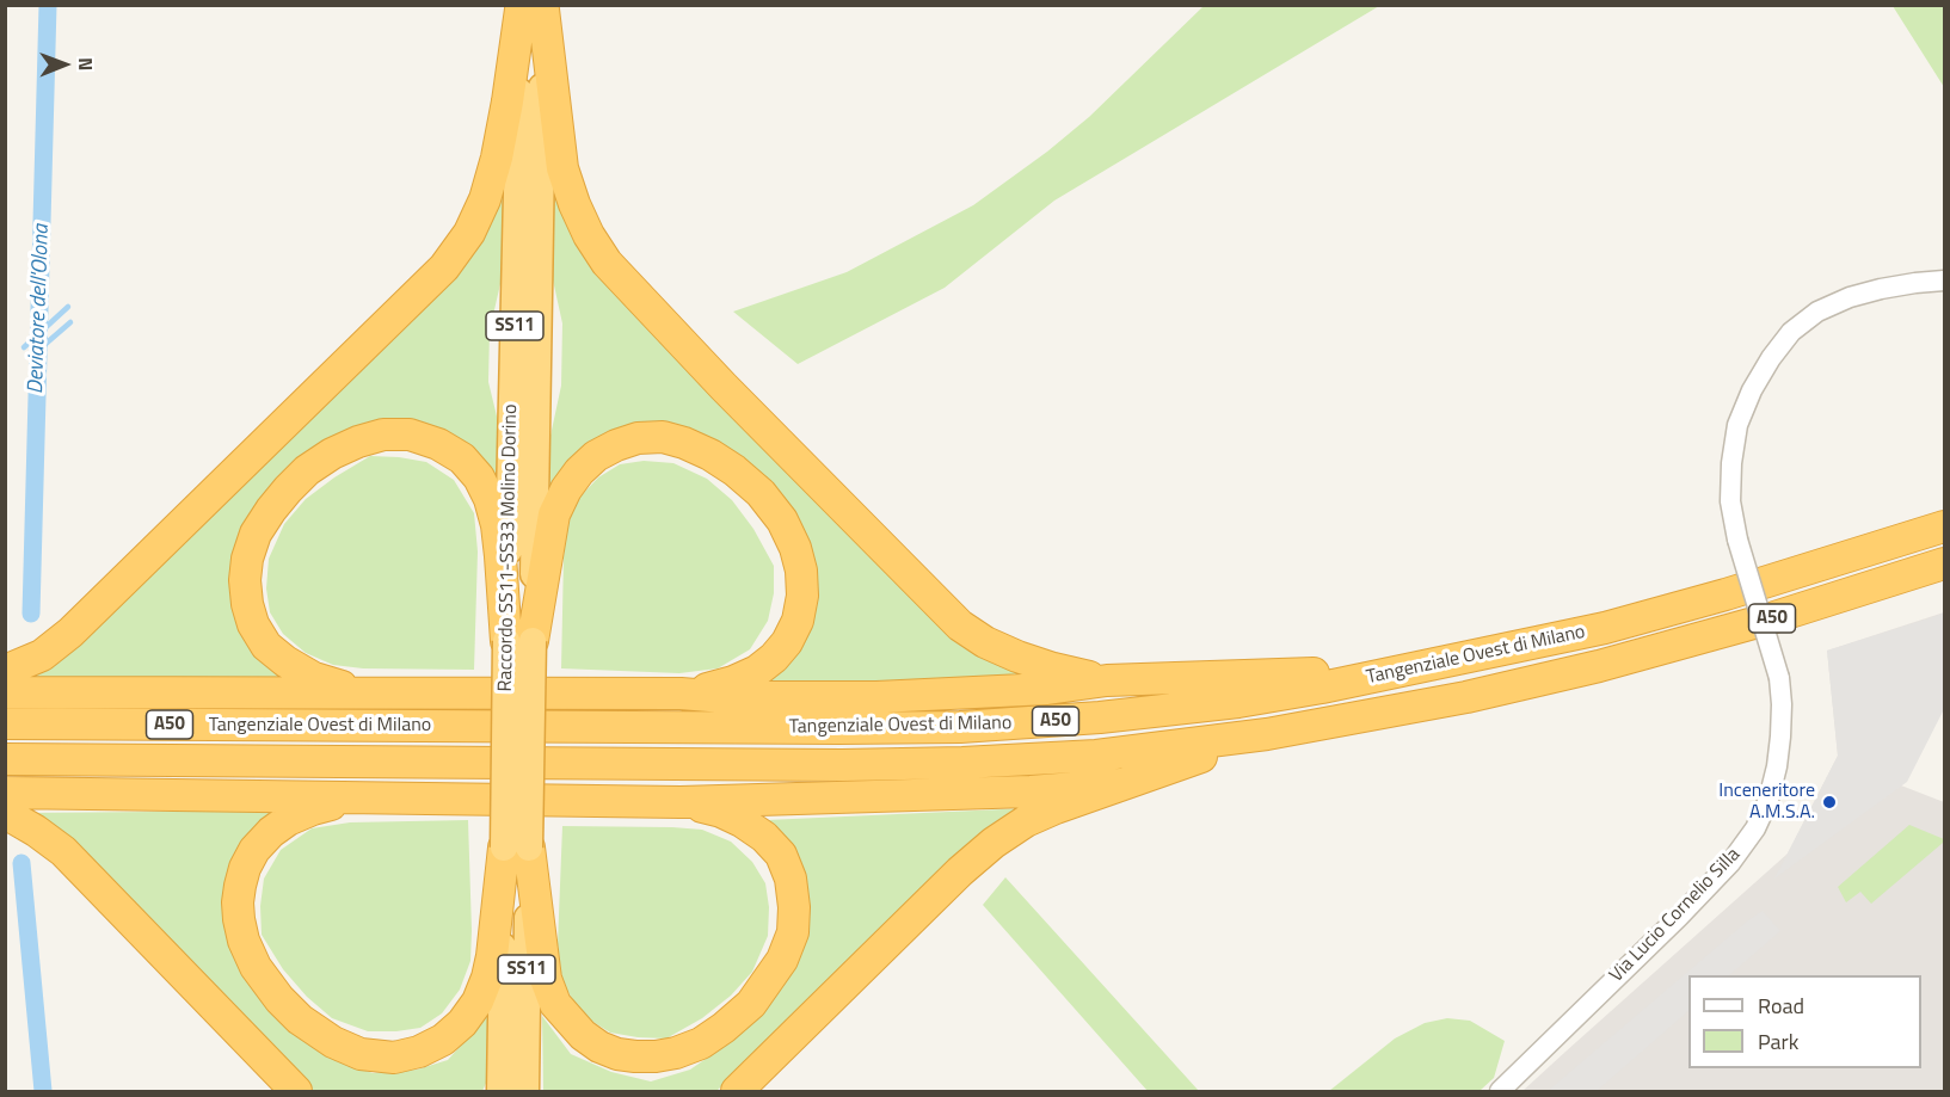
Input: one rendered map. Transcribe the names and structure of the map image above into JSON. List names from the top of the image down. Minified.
{"streets":{"highway":["SS11","Raccordo SS11-SS33 Molino Dorino","A50","Tangenziale Ovest di Milano"],"street":["Via Lucio Cornelio Silla"]},"water":["Deviatore dell'Olona"],"places":["Inceneritore A.M.S.A."],"legend":["Road","Park"],"north":"right"}
